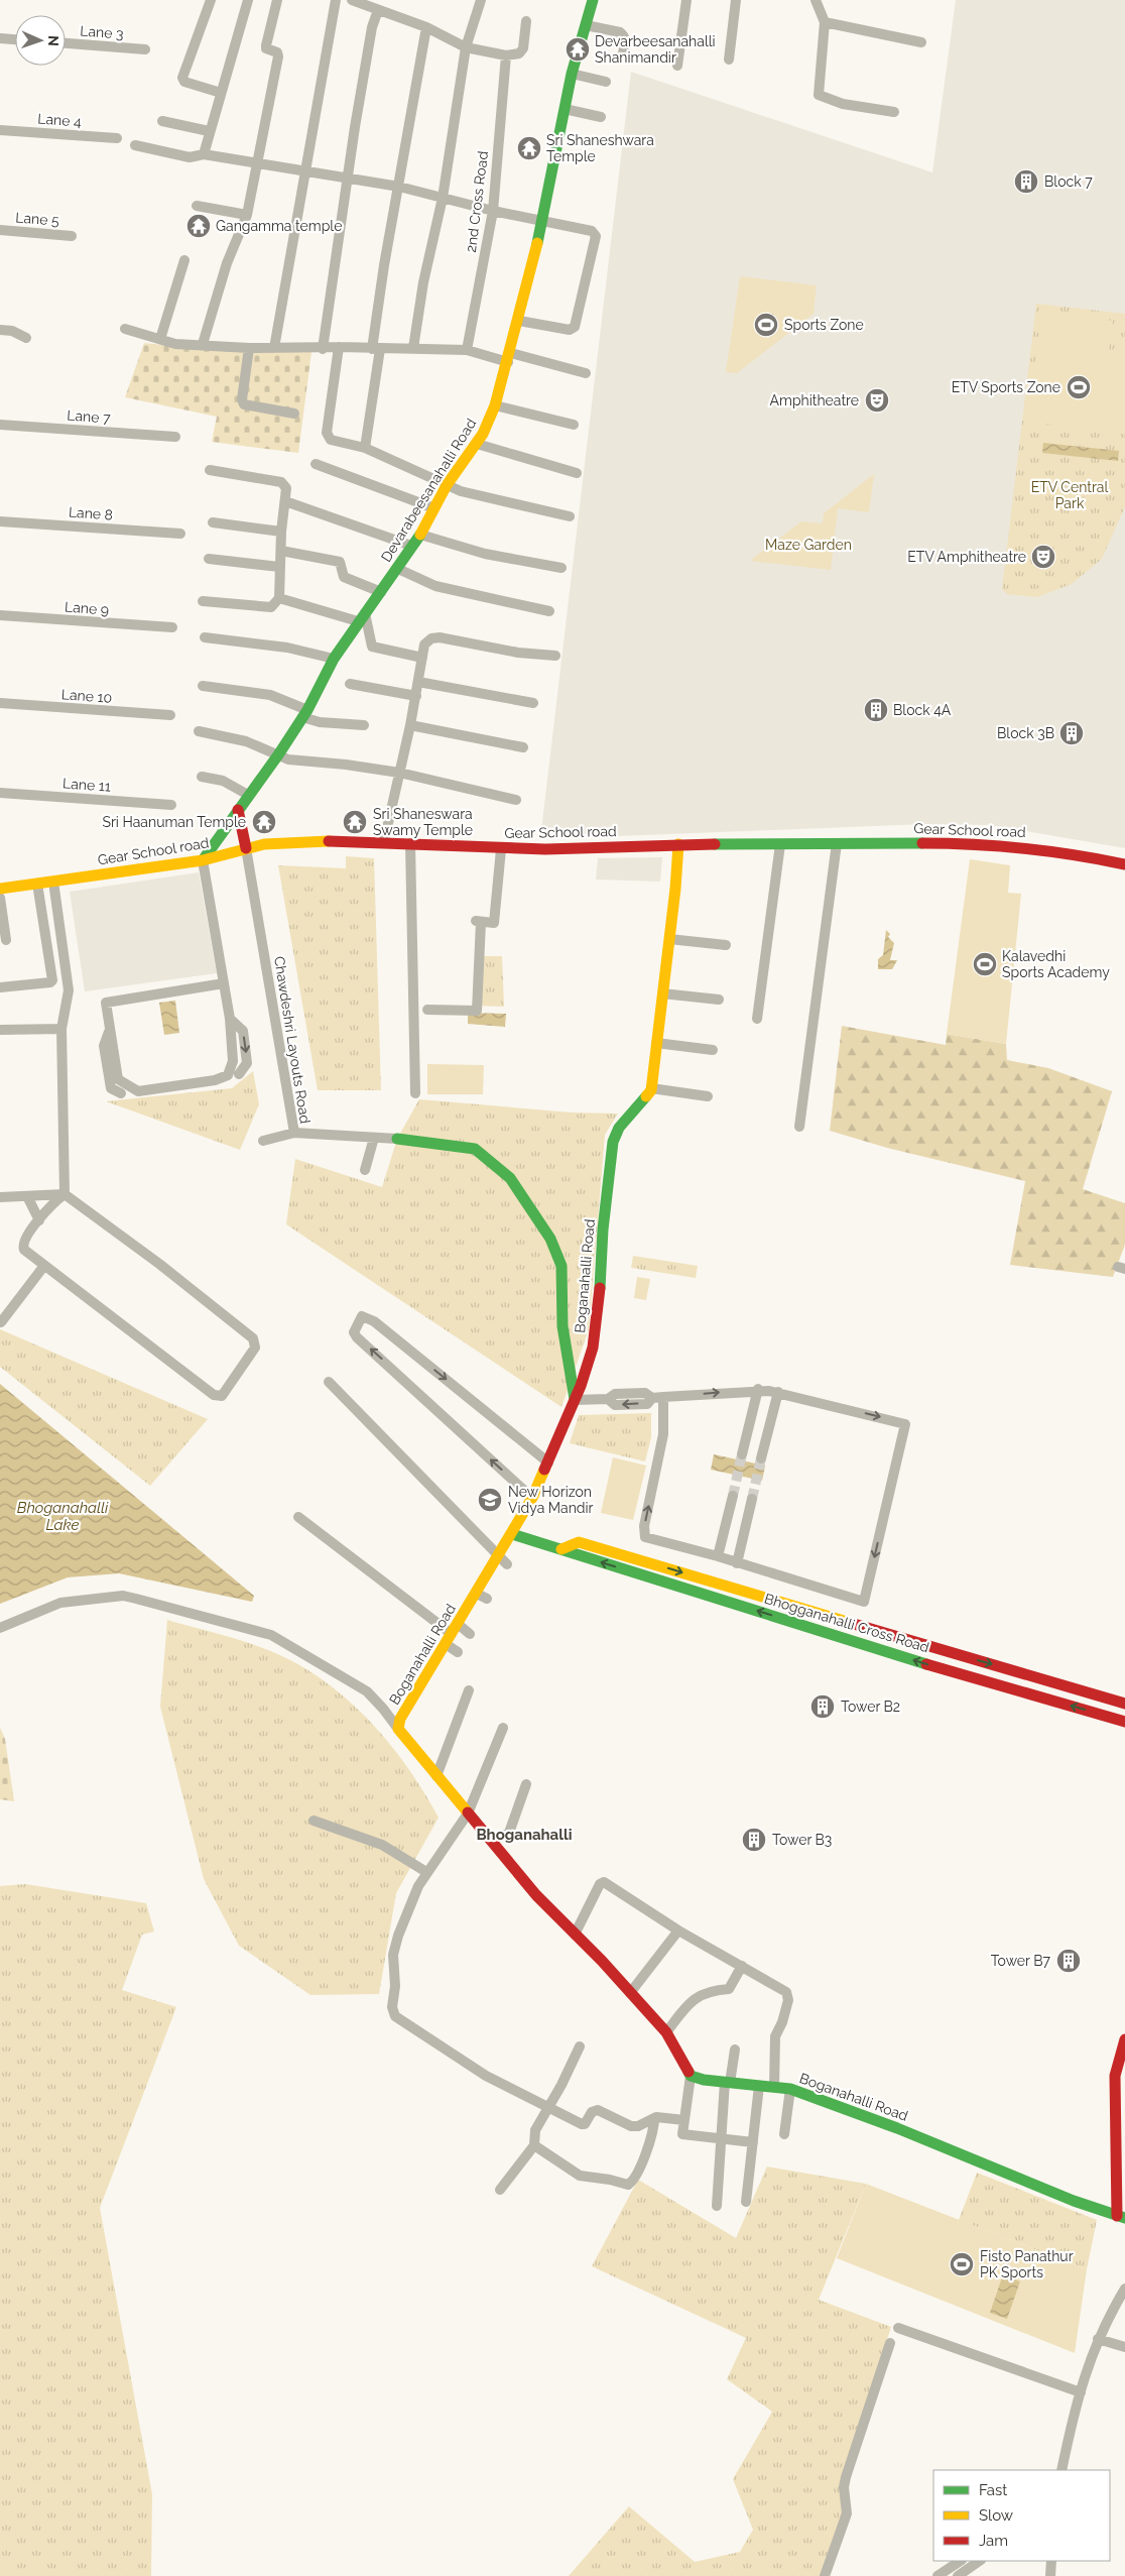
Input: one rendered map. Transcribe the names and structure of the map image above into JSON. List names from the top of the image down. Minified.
{"streets":{"street":["Lane 3","Lane 4","2nd Cross Road","Lane 5","Lane 7","Devarabeesanahalli Road","Lane 8","Lane 9","Lane 10","Lane 11","Gear School road","Chawdeshri Layouts Road","Boganahalli Road","Bhogganahalli Cross Road"]},"crossings":[["Devarabeesanahalli Road","Gear School road"],["Gear School road","Chawdeshri Layouts Road"],["Gear School road","Boganahalli Road"],["Boganahalli Road","Bhogganahalli Cross Road"]],"districts":["Bhoganahalli"],"water":["Bhoganahalli Lake"],"parks":["ETV Central Park","Maze Garden"],"places":{"temple":["Devarbeesanahalli Shanimandir","Sri Shaneshwara Temple","Gangamma temple","Sri Haanuman Temple","Sri Shaneswara Swamy Temple"],"building":["Block 7","Block 4A","Block 3B","Tower B2","Tower B3","Tower B7"],"sports":["Sports Zone","ETV Sports Zone","Kalavedhi Sports Academy","Fisto Panathur PK Sports"],"theatre":["Amphitheatre","ETV Amphitheatre"],"school or university":["New Horizon Vidya Mandir"]},"legend":["Fast","Slow","Jam"],"north":"right"}
